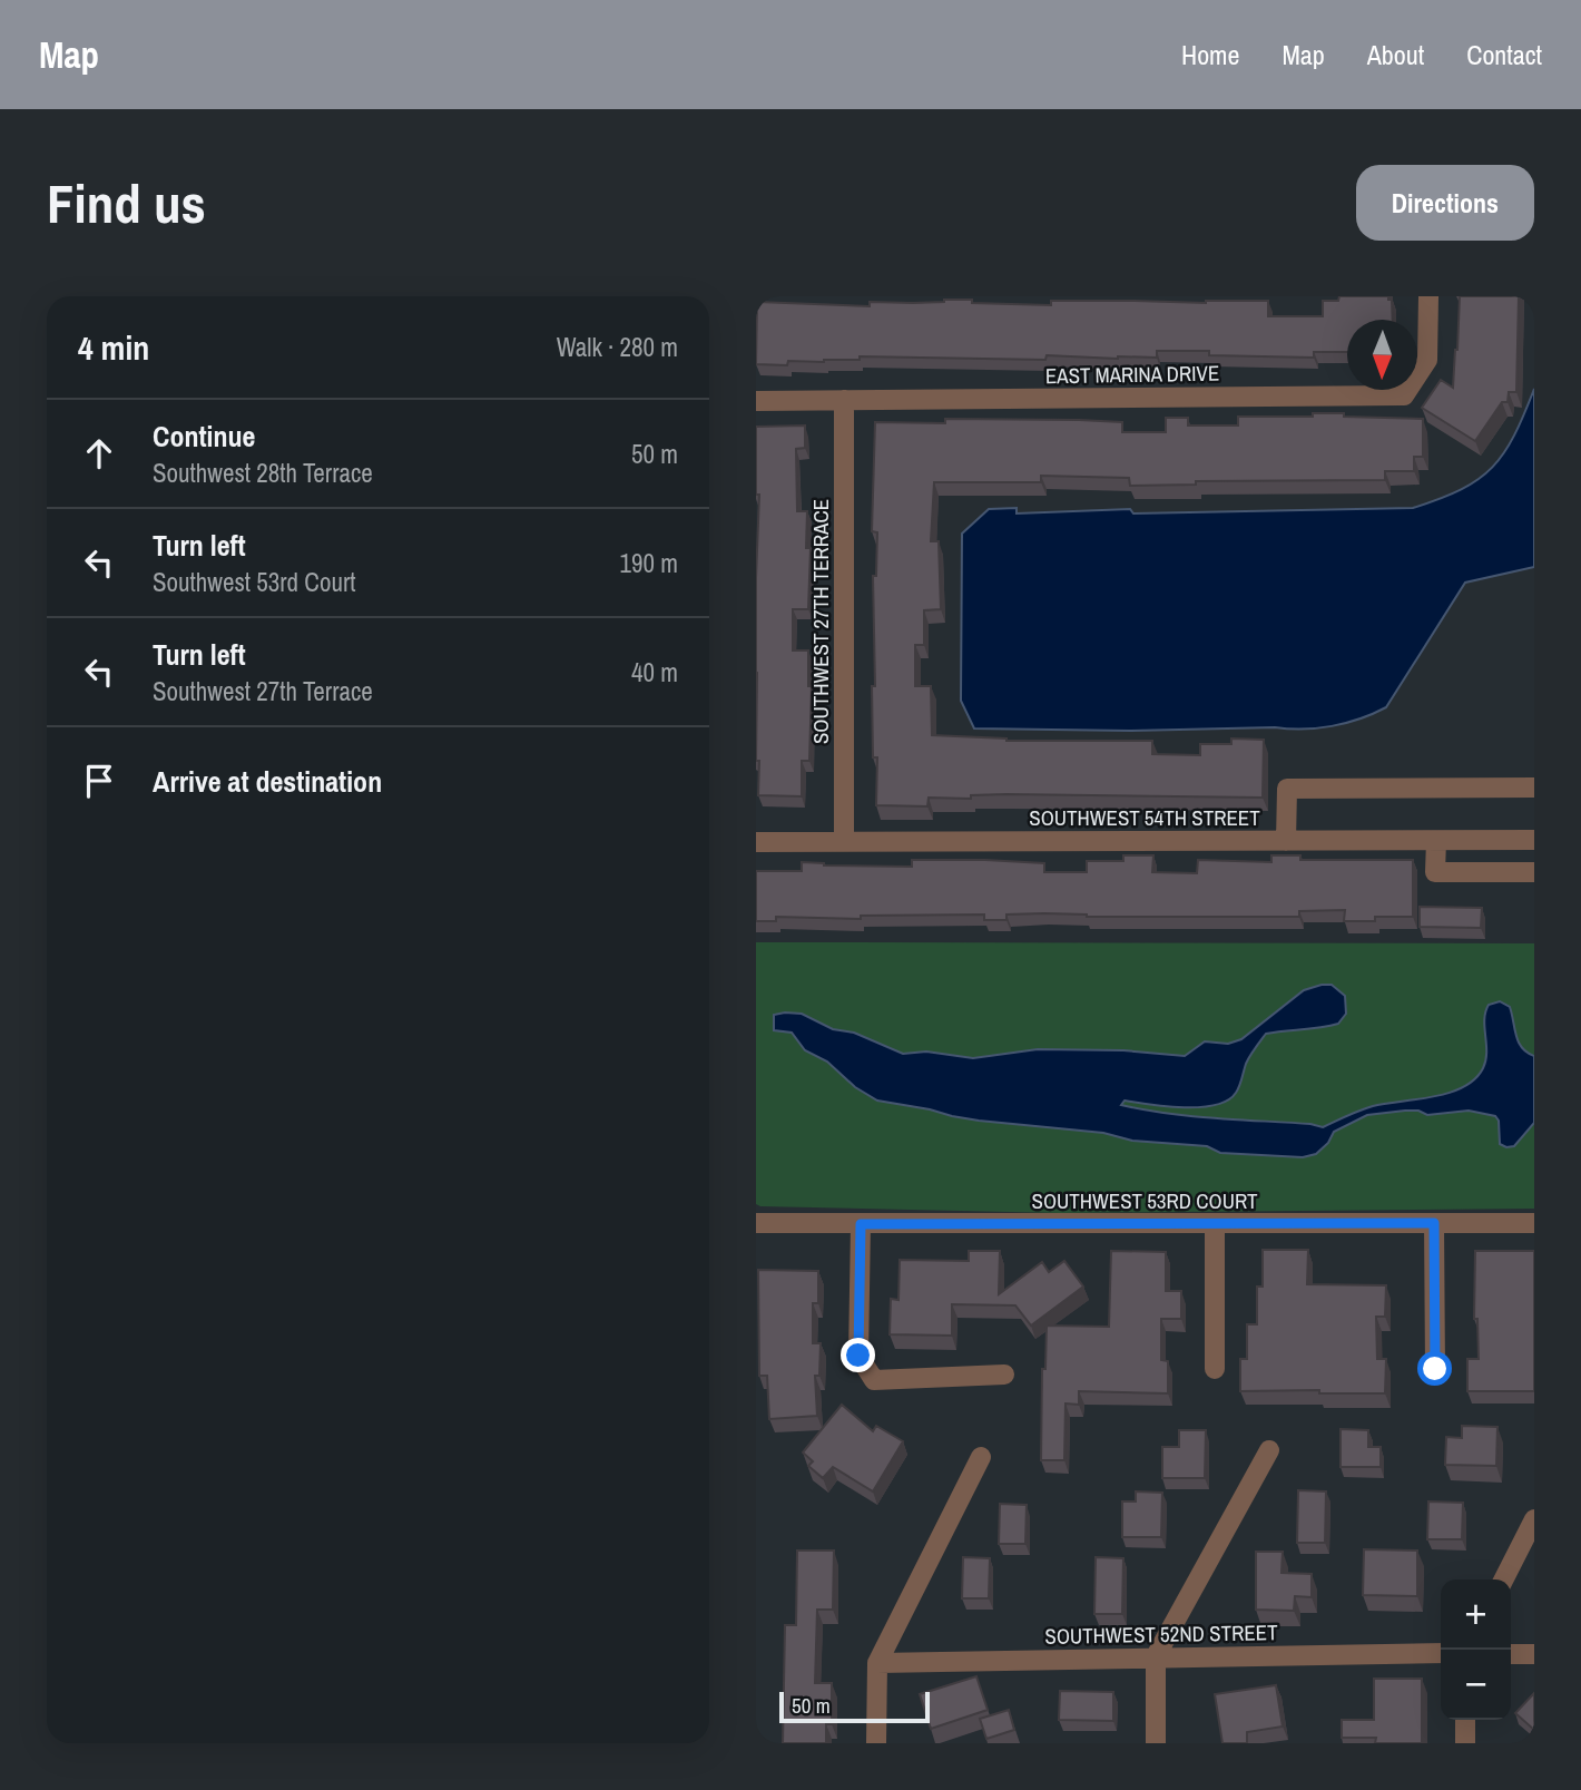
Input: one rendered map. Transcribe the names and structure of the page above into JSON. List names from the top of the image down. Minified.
{"streets":{"street":["EAST MARINA DRIVE","SOUTHWEST 27TH TERRACE","SOUTHWEST 54TH STREET","SOUTHWEST 53RD COURT","SOUTHWEST 52ND STREET"]},"crossings":[["EAST MARINA DRIVE","SOUTHWEST 27TH TERRACE"],["SOUTHWEST 27TH TERRACE","SOUTHWEST 54TH STREET"]],"scale_bar":"50 m","north":"bottom","page":{"header":"Map","nav":["Home","Map","About","Contact"],"buttons":"Directions","title":"Find us","heading":["4 min","Walk · 280 m"],"list":[["Continue","Southwest 28th Terrace","50 m"],["Turn left","Southwest 53rd Court","190 m"],["Turn left","Southwest 27th Terrace","40 m"],"Arrive at destination"],"map_buttons":["+","−"],"scale":"50 m"}}
